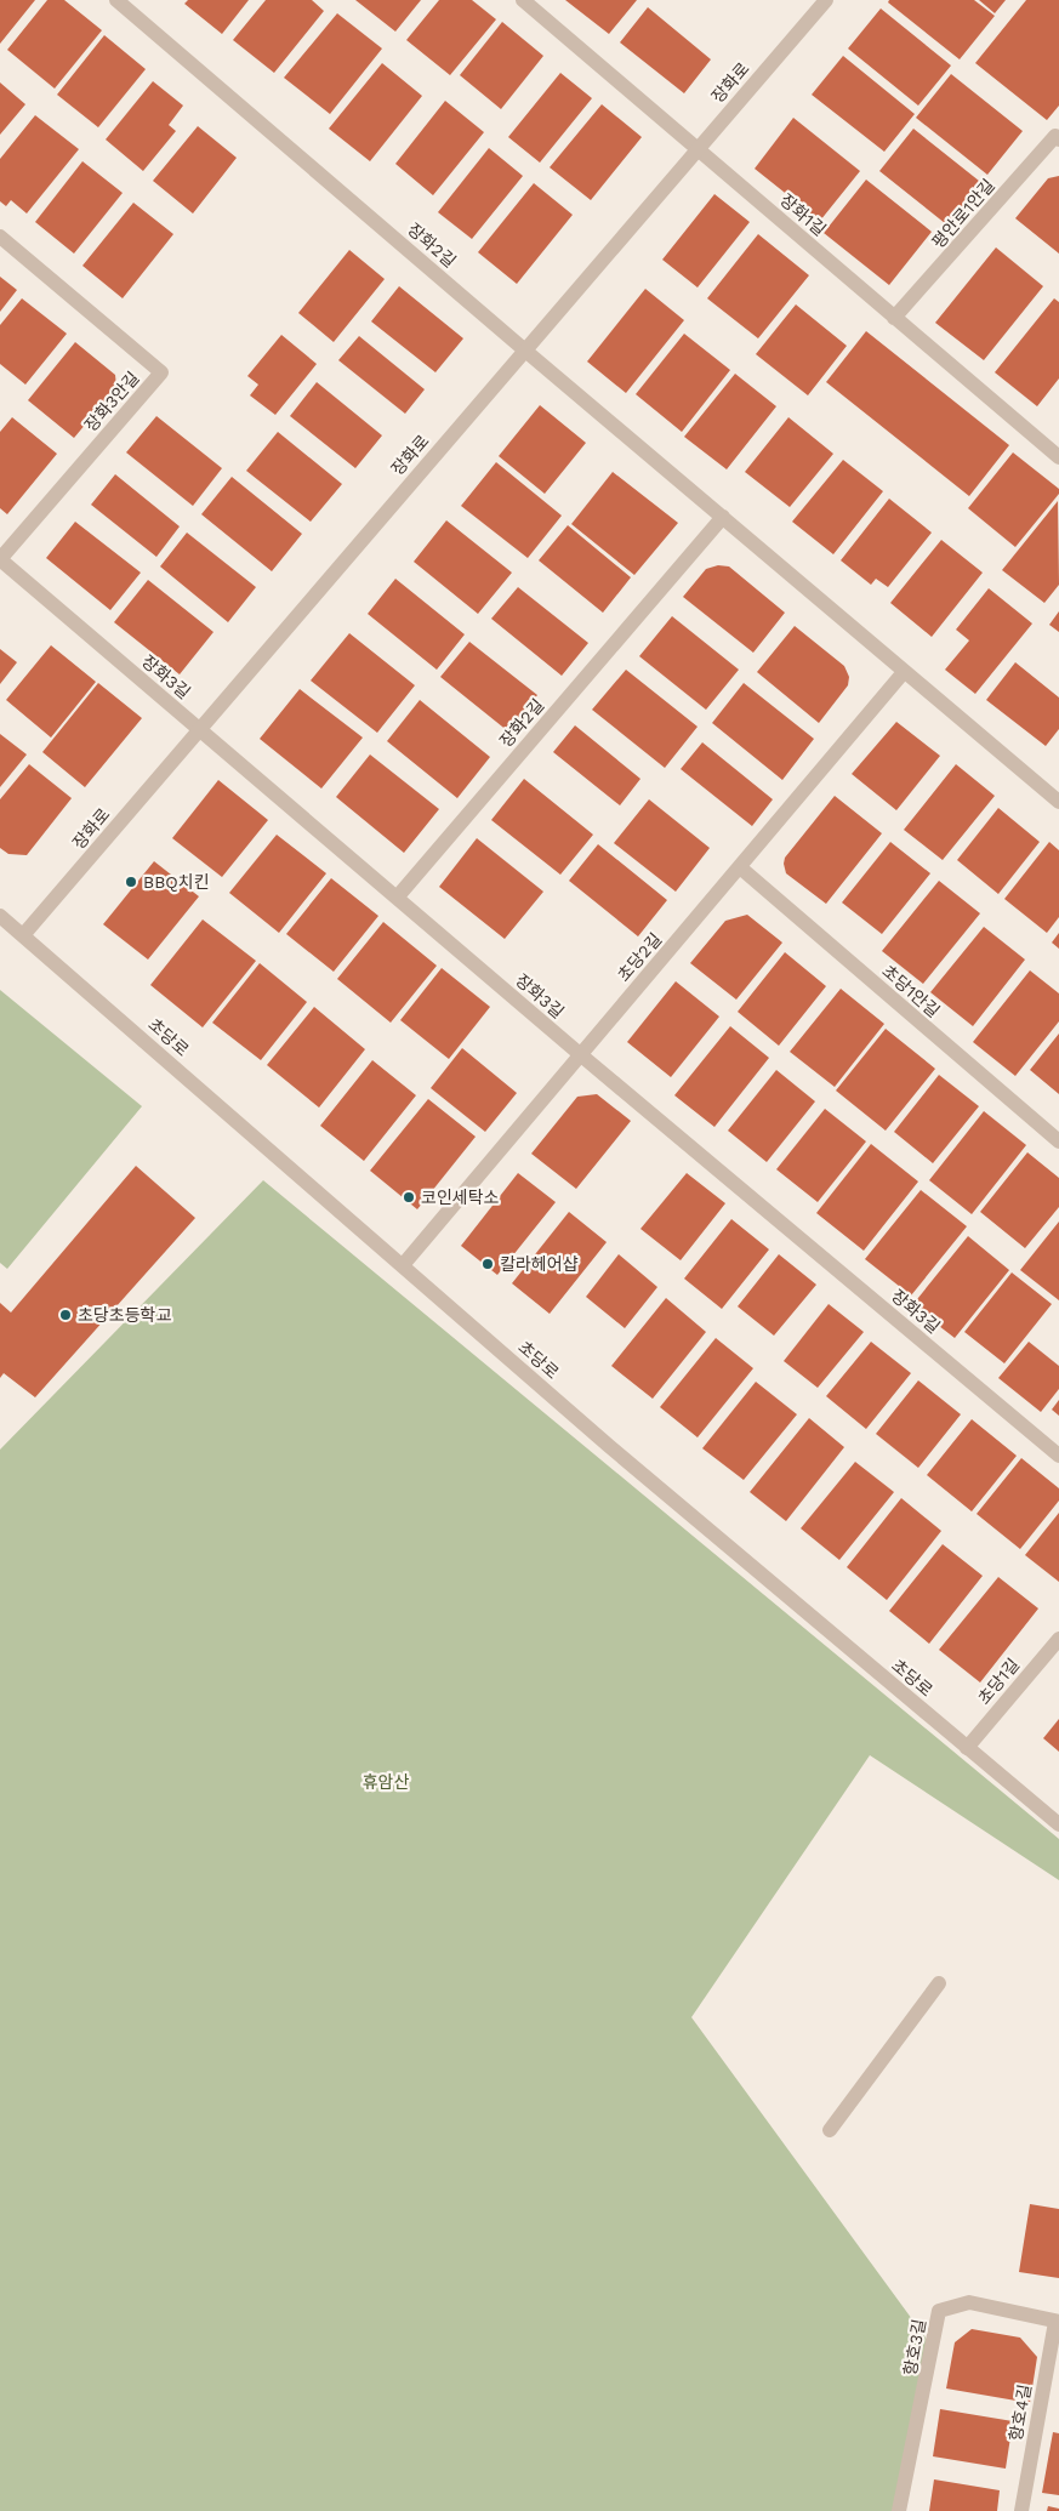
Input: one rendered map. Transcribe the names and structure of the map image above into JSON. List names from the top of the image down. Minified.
{"streets":{"street":["장화로","평안로1안길","장화1길","장화2길","장화3안길","장화3길","초당2길","초당1안길","초당로","초당1길","항호3길","항호4길"]},"crossings":[["장화로","장화1길"],["장화로","장화2길"],["장화로","장화3길"],["장화로","초당로"],["평안로1안길","장화1길"],["장화2길","장화3길"],["장화2길","초당2길"],["장화3안길","장화3길"],["장화3길","초당2길"],["초당2길","초당1안길"],["초당2길","초당로"],["초당로","초당1길"],["항호3길","항호4길"]],"parks":["휴암산"],"places":["BBQ치킨","코인세탁소","칼라헤어샵","초당초등학교"]}
